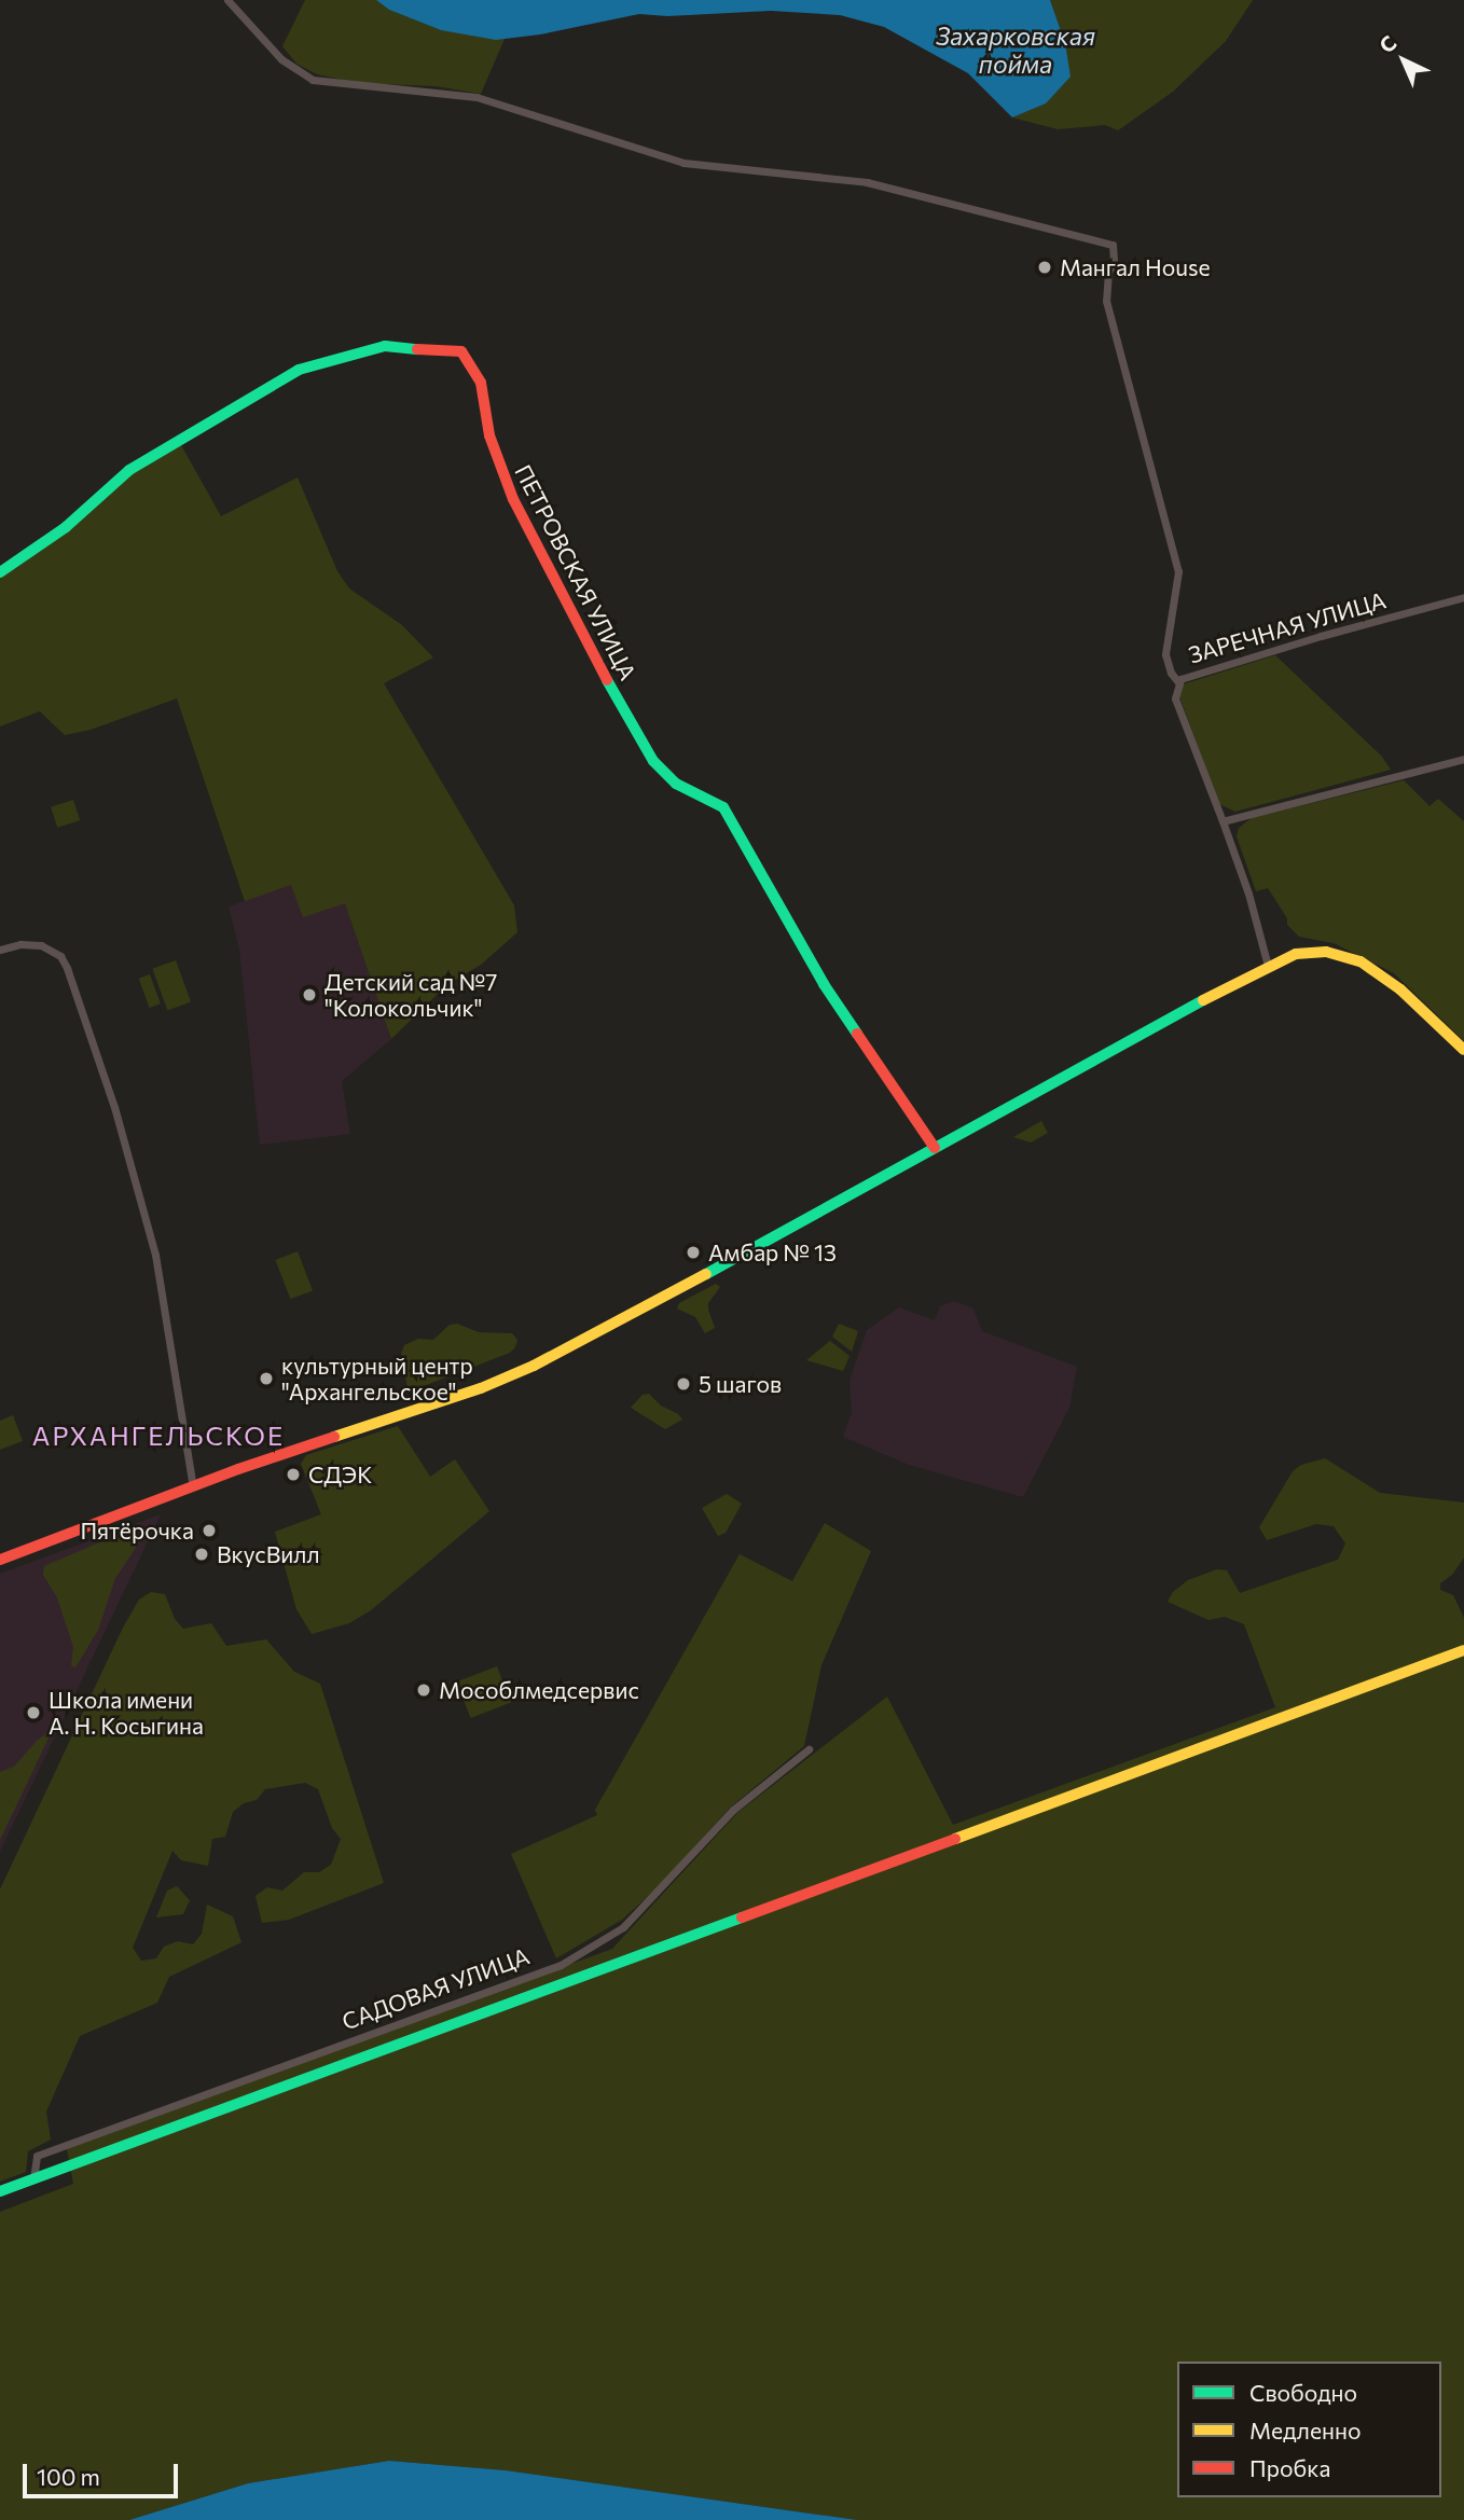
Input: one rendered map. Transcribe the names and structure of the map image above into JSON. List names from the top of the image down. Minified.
{"streets":{"street":["ПЕТРОВСКАЯ УЛИЦА","ЗАРЕЧНАЯ УЛИЦА","САДОВАЯ УЛИЦА"]},"districts":["АРХАНГЕЛЬСКОЕ"],"water":["Захарковская пойма"],"places":["Мангал House","Детский сад №7 \"Колокольчик\"","Амбар № 13","культурный центр \"Архангельское\"","5 шагов","СДЭК","Пятёрочка","ВкусВилл","Мособлмедсервис","Школа имени А. Н. Косыгина"],"legend":["Свободно","Медленно","Пробка"],"scale_bar":"100 m","north":"top left"}
